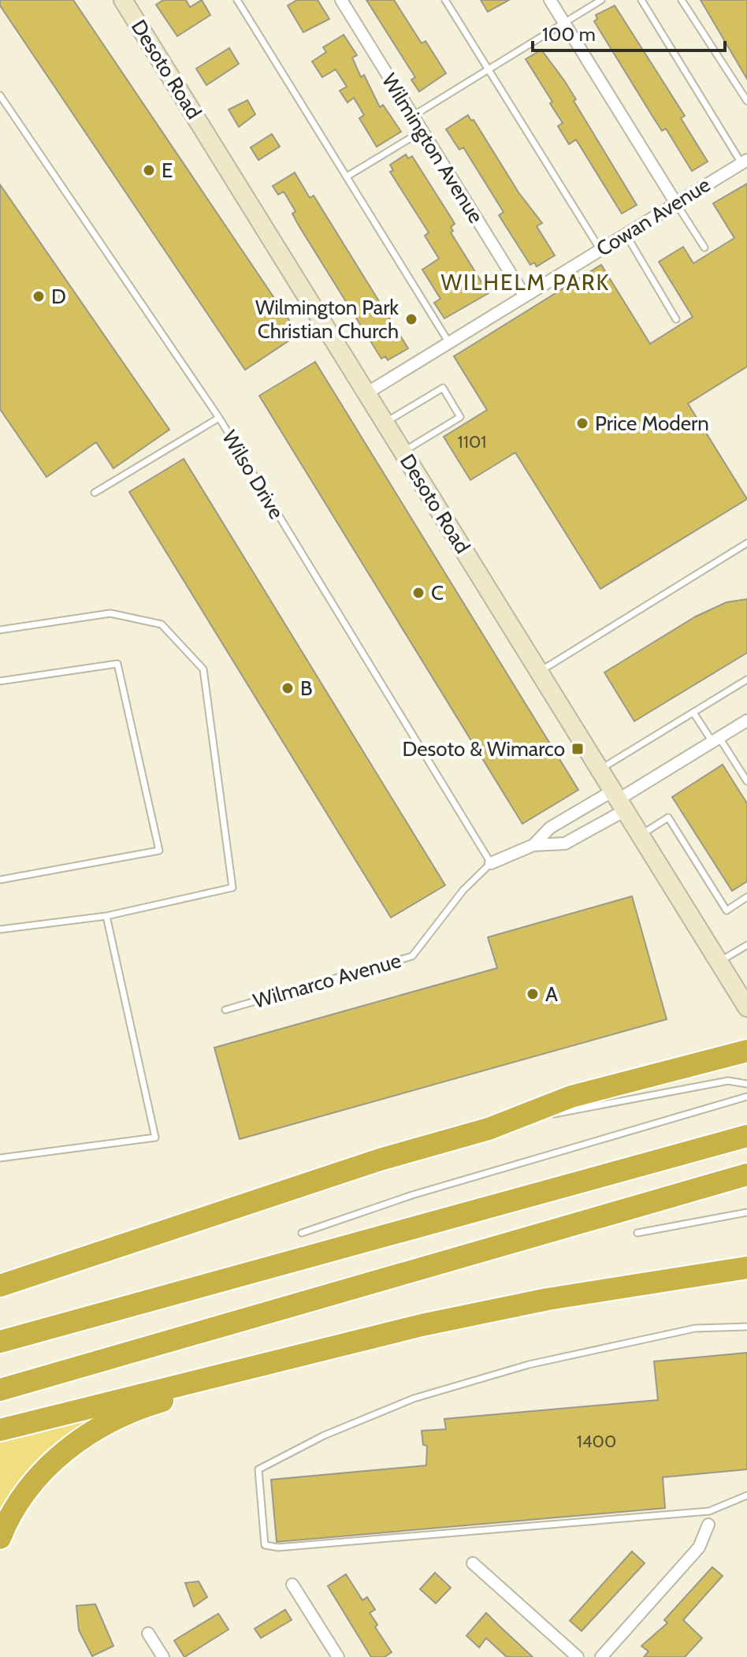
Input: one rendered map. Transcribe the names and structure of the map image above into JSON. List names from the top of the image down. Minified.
{"streets":{"street":["Desoto Road","Wilmington Avenue","Cowan Avenue","Wilmarco Avenue"],"lane":["Wilso Drive"]},"crossings":[["Desoto Road","Cowan Avenue"],["Desoto Road","Wilmarco Avenue"],["Wilmington Avenue","Cowan Avenue"],["Wilso Drive","Wilmarco Avenue"]],"districts":["WILHELM PARK"],"places":{"other":["E","D","Wilmington Park Christian Church","Price Modern","C","B","A"],"transit":["Desoto & Wimarco"]},"house_numbers":["1101","1400"],"scale_bar":"100 m"}
